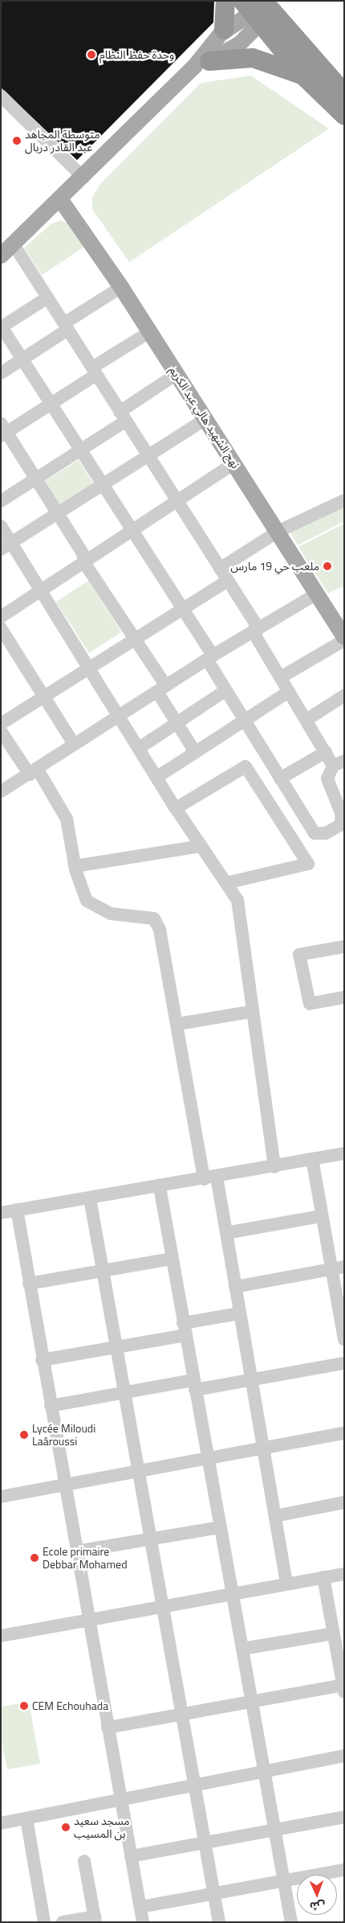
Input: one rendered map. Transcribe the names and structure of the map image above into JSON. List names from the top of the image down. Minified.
{"streets":{"main road":["نهج الشهيد هالي عبد الكريم"]},"places":["وحدة حفظ النظام","متوسطة المجاهد عبد القادر دربال","ملعب حي 19 مارس","Lycée Miloudi Laâroussi","Ecole primaire Debbar Mohamed","CEM Echouhada","مسجد سعيد بن المسيب"],"north":"bottom"}
